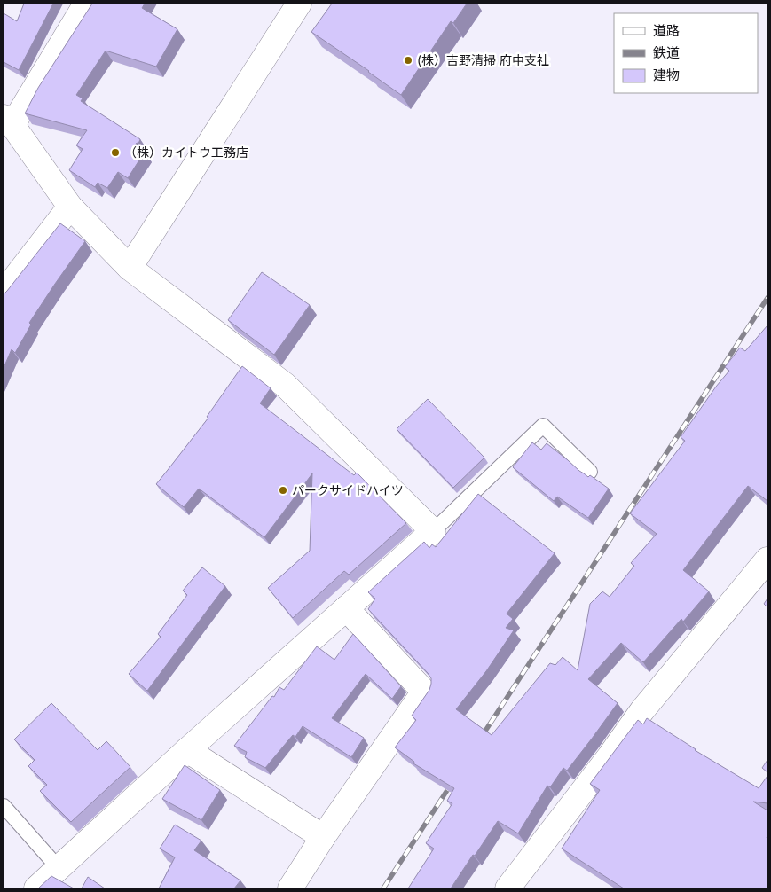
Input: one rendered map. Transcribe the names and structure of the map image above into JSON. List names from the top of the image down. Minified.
{"places":["(株）吉野清掃 府中支社","（株）カイトウ工務店","パークサイドハイツ"],"legend":["道路","鉄道","建物"]}
